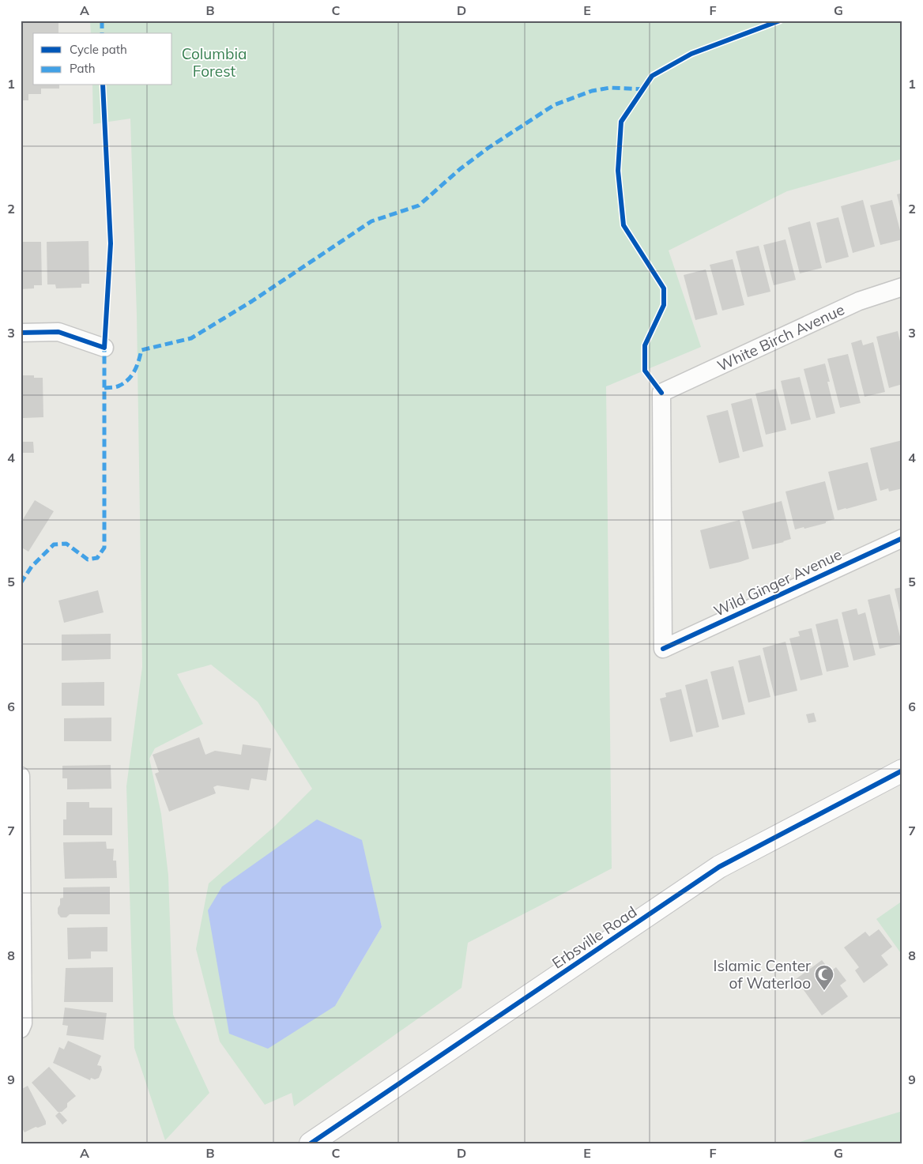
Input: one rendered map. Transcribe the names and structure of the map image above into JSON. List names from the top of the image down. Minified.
{"streets":{"main road":["Erbsville Road"],"street":["White Birch Avenue","Wild Ginger Avenue"]},"crossings":[["White Birch Avenue","Wild Ginger Avenue"]],"parks":["Columbia Forest"],"places":{"mosque":["Islamic Center of Waterloo"]},"legend":["Cycle path","Path"],"grid":{"columns":["A","B","C","D","E","F","G"],"rows":["1","2","3","4","5","6","7","8","9"]}}
